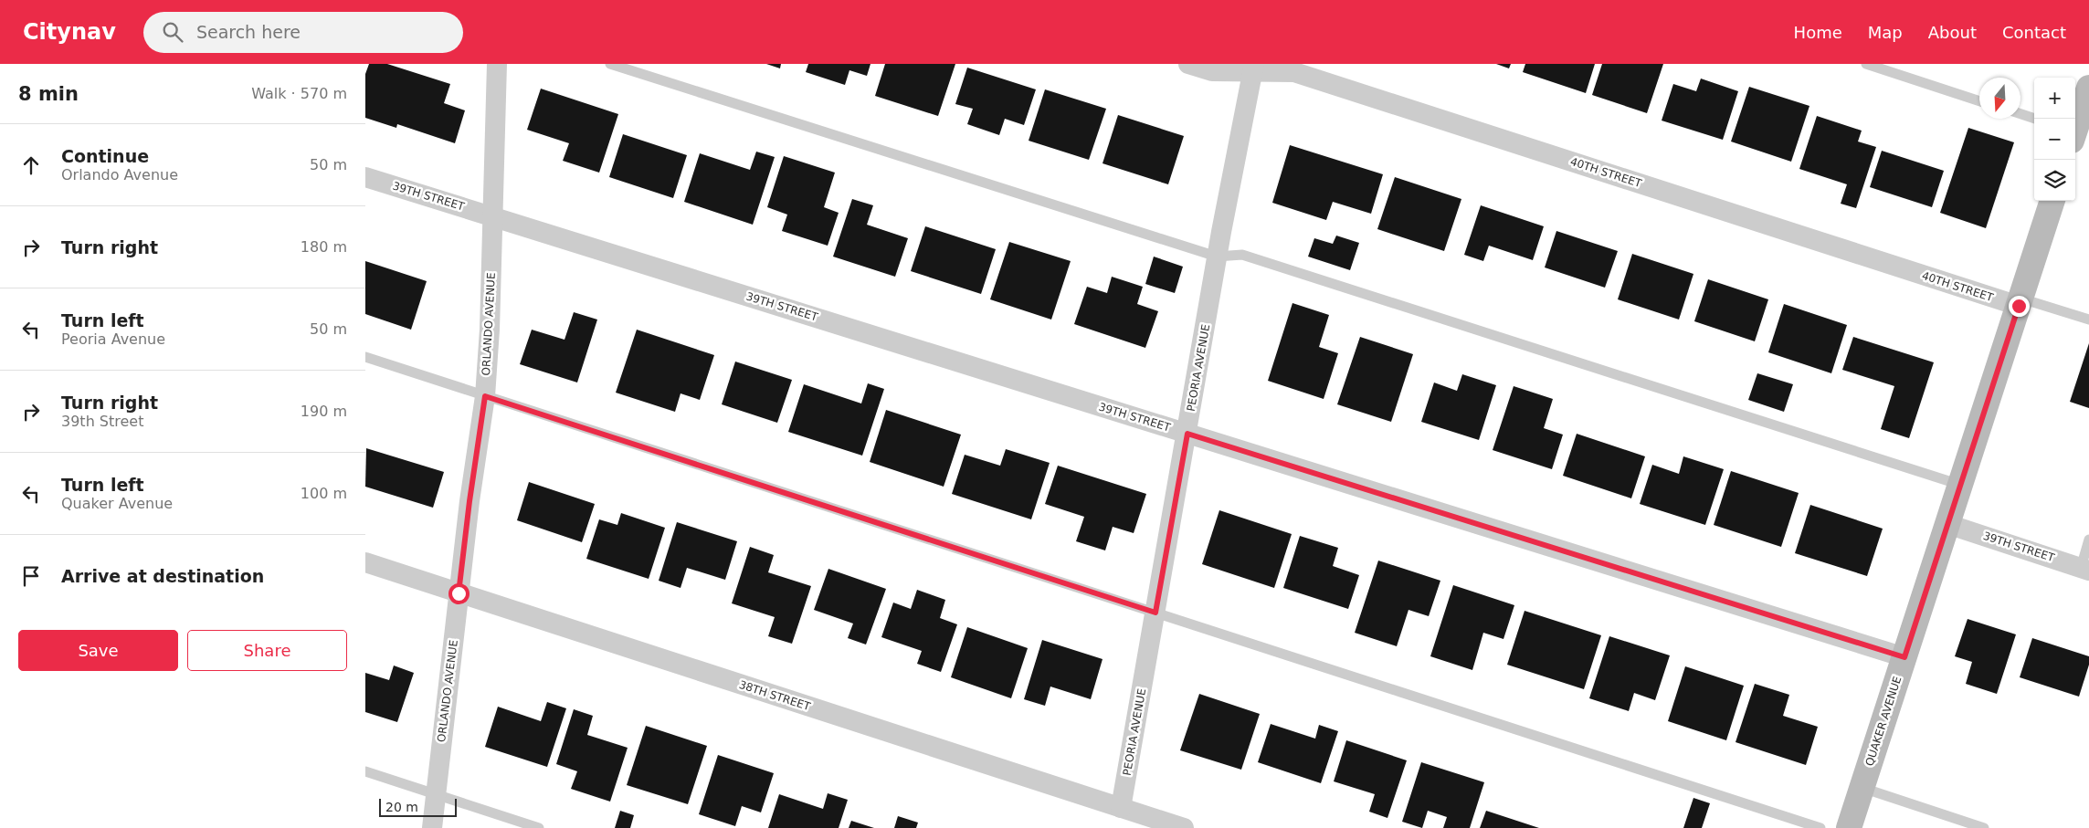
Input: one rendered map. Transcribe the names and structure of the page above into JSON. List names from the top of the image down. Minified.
{"streets":{"main road":["QUAKER AVENUE"],"street":["40TH STREET","39TH STREET","ORLANDO AVENUE","PEORIA AVENUE","38TH STREET"]},"crossings":[["40TH STREET","PEORIA AVENUE"],["40TH STREET","QUAKER AVENUE"],["39TH STREET","ORLANDO AVENUE"],["39TH STREET","PEORIA AVENUE"],["39TH STREET","QUAKER AVENUE"],["ORLANDO AVENUE","38TH STREET"],["PEORIA AVENUE","38TH STREET"]],"scale_bar":"20 m","north":"bottom","page":{"header":"Citynav","search":"Search here","nav":["Home","Map","About","Contact"],"heading":["8 min","Walk · 570 m"],"map_buttons":["+","−"],"list":[["Continue","Orlando Avenue","50 m"],["Turn right","180 m"],["Turn left","Peoria Avenue","50 m"],["Turn right","39th Street","190 m"],["Turn left","Quaker Avenue","100 m"],"Arrive at destination"],"buttons":["Save","Share"],"scale":"20 m"}}
